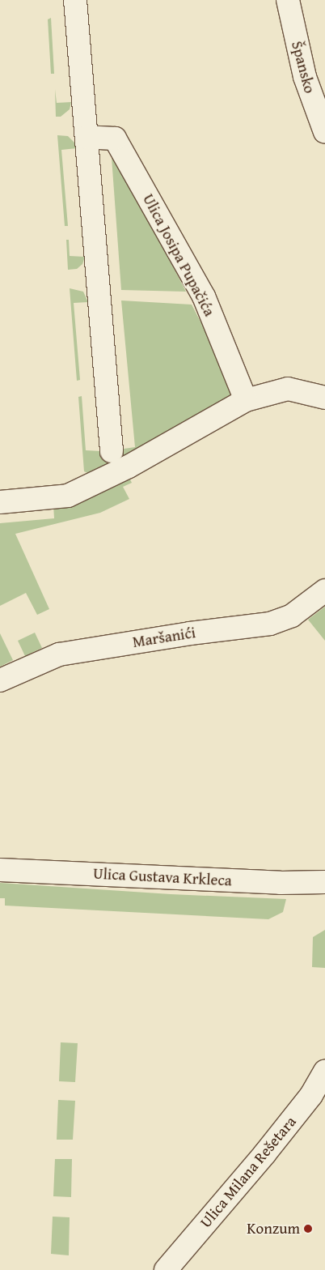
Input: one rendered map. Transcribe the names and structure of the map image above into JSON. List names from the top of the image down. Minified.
{"streets":{"street":["Špansko","Ulica Josipa Pupačića","Maršanići","Ulica Gustava Krkleca","Ulica Milana Rešetara"]},"places":["Konzum"]}
